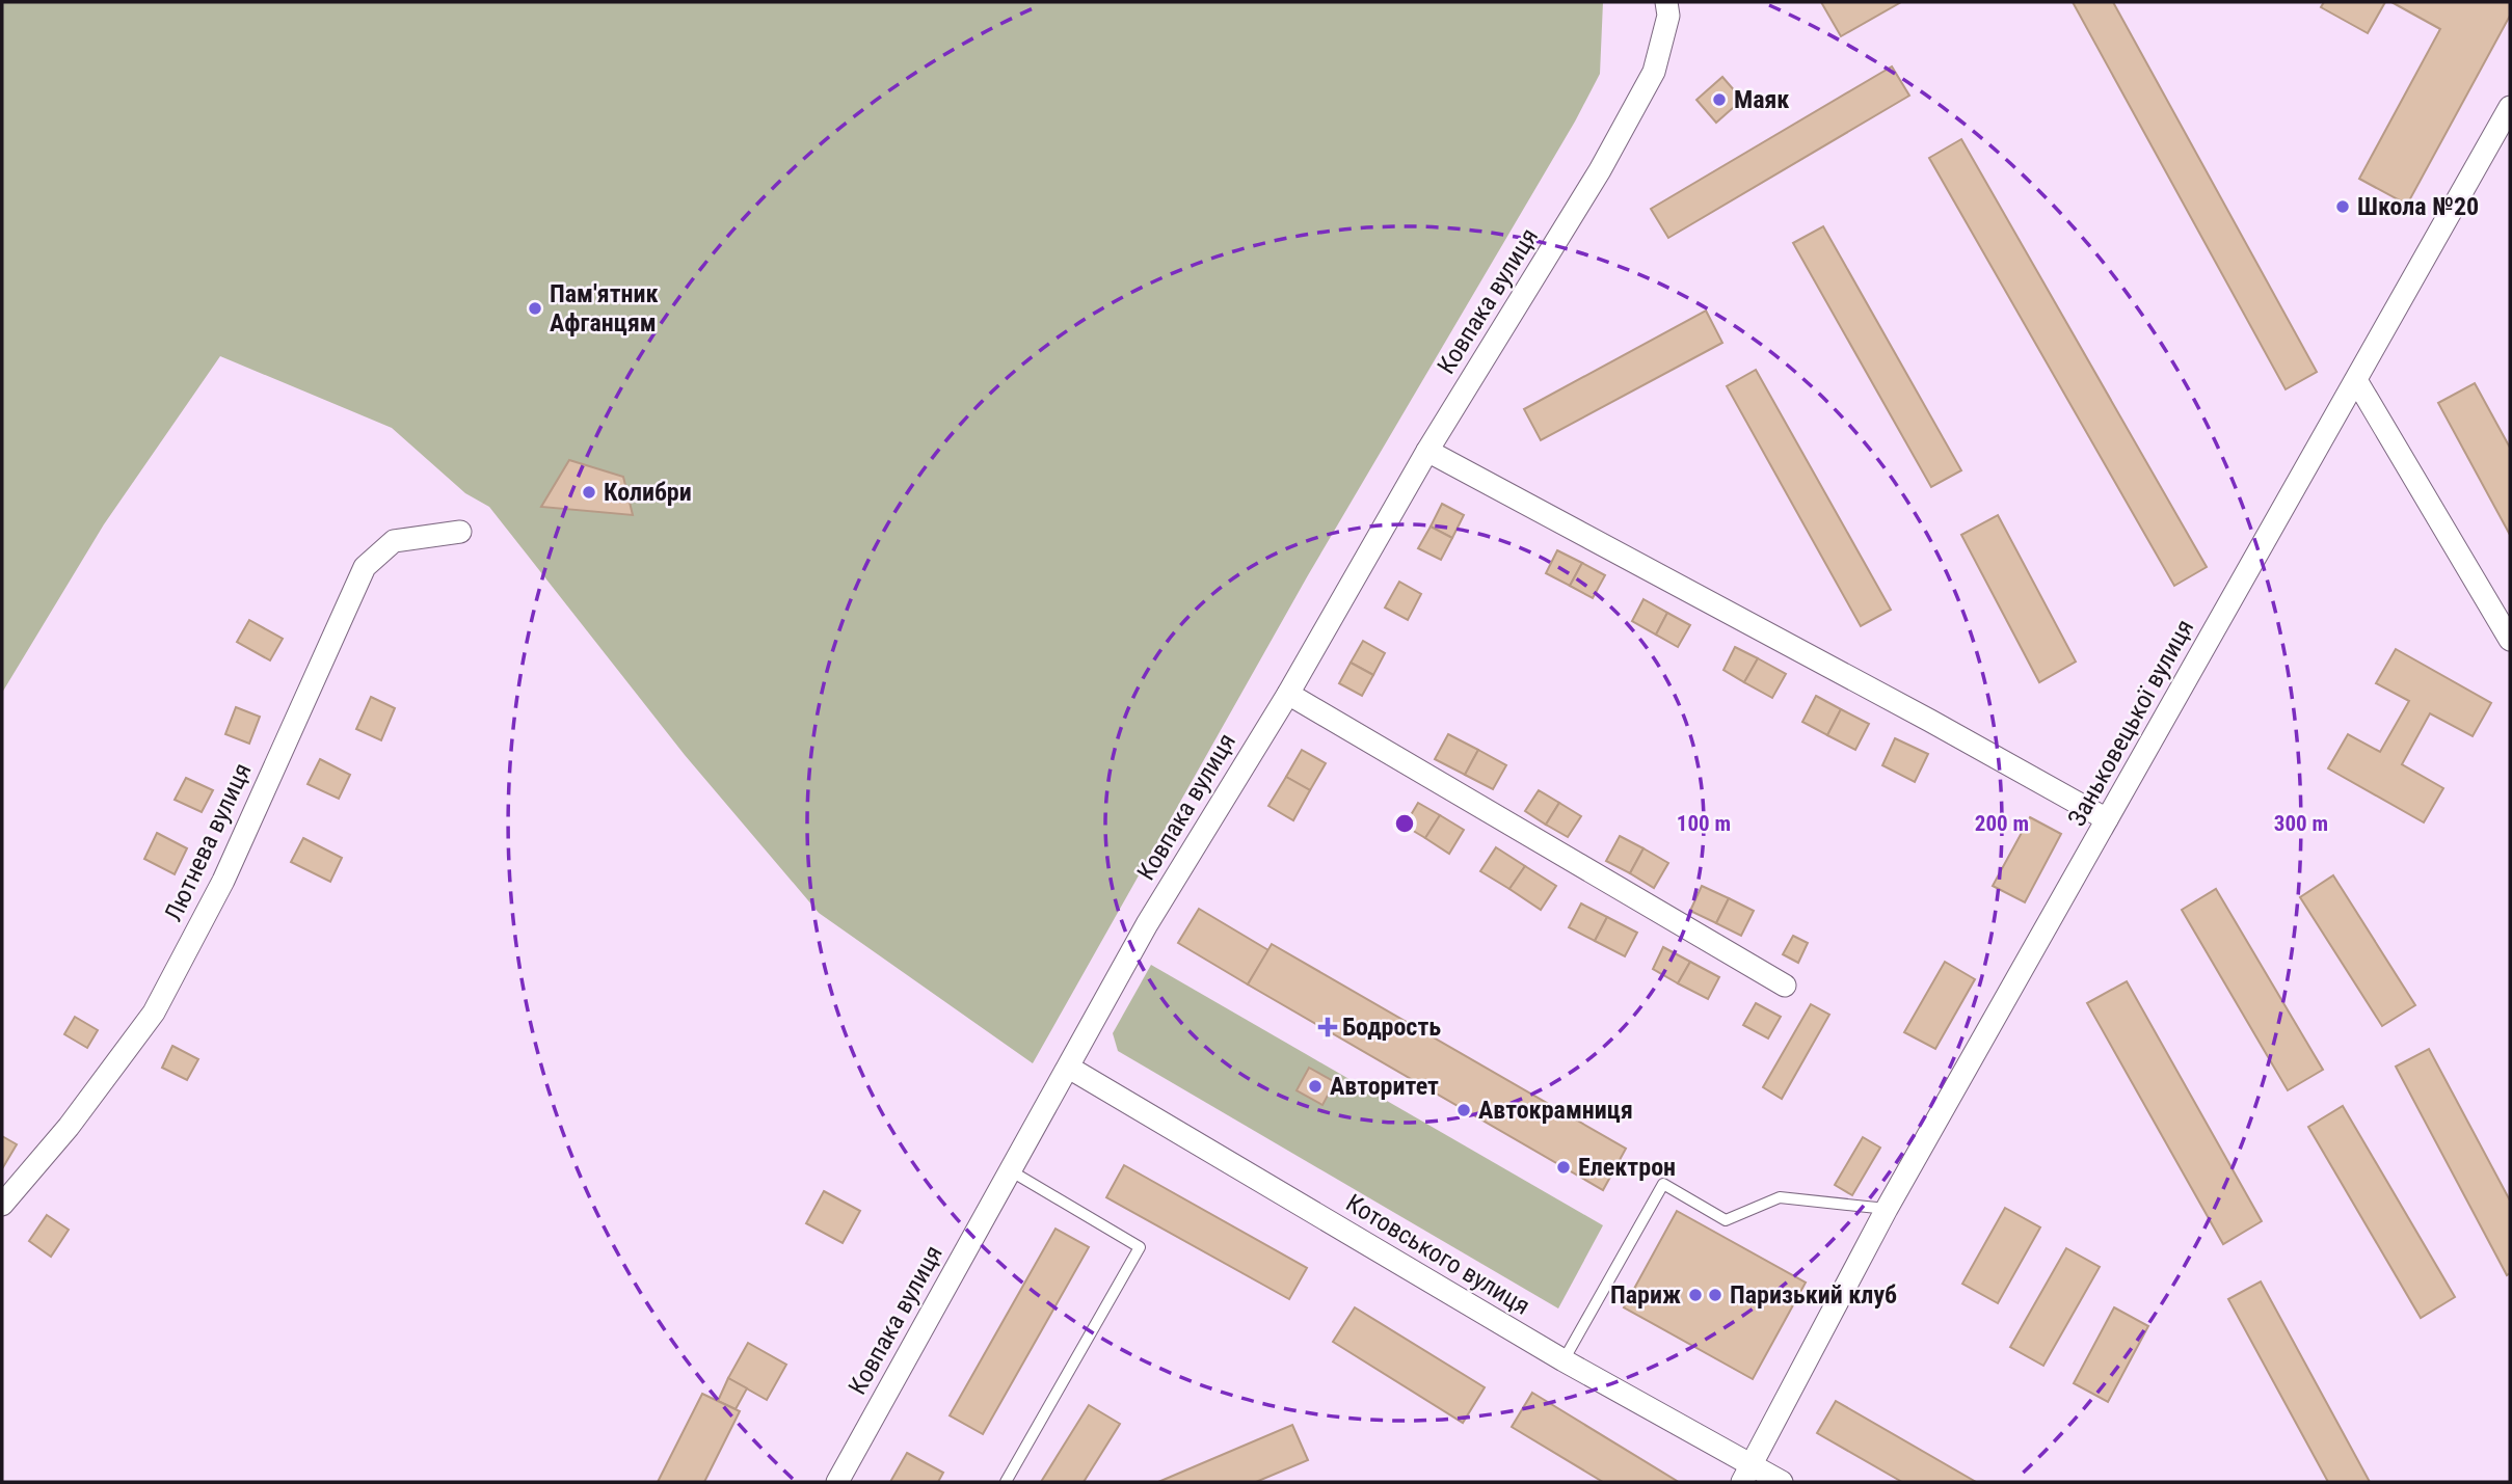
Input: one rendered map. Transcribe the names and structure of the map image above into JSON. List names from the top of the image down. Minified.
{"streets":{"street":["Ковпака вулиця","Заньковецької вулиця","Лютнева вулиця","Котовського вулиця"]},"crossings":[["Ковпака вулиця","Котовського вулиця"],["Заньковецької вулиця","Котовського вулиця"]],"places":{"other":["Маяк","Школа №20","Пам'ятник Афганцям","Колибри","Авторитет","Автокрамниця","Електрон","Париж","Паризький клуб"],"health":["Бодрость"]},"rings":["100 m","200 m","300 m"]}
